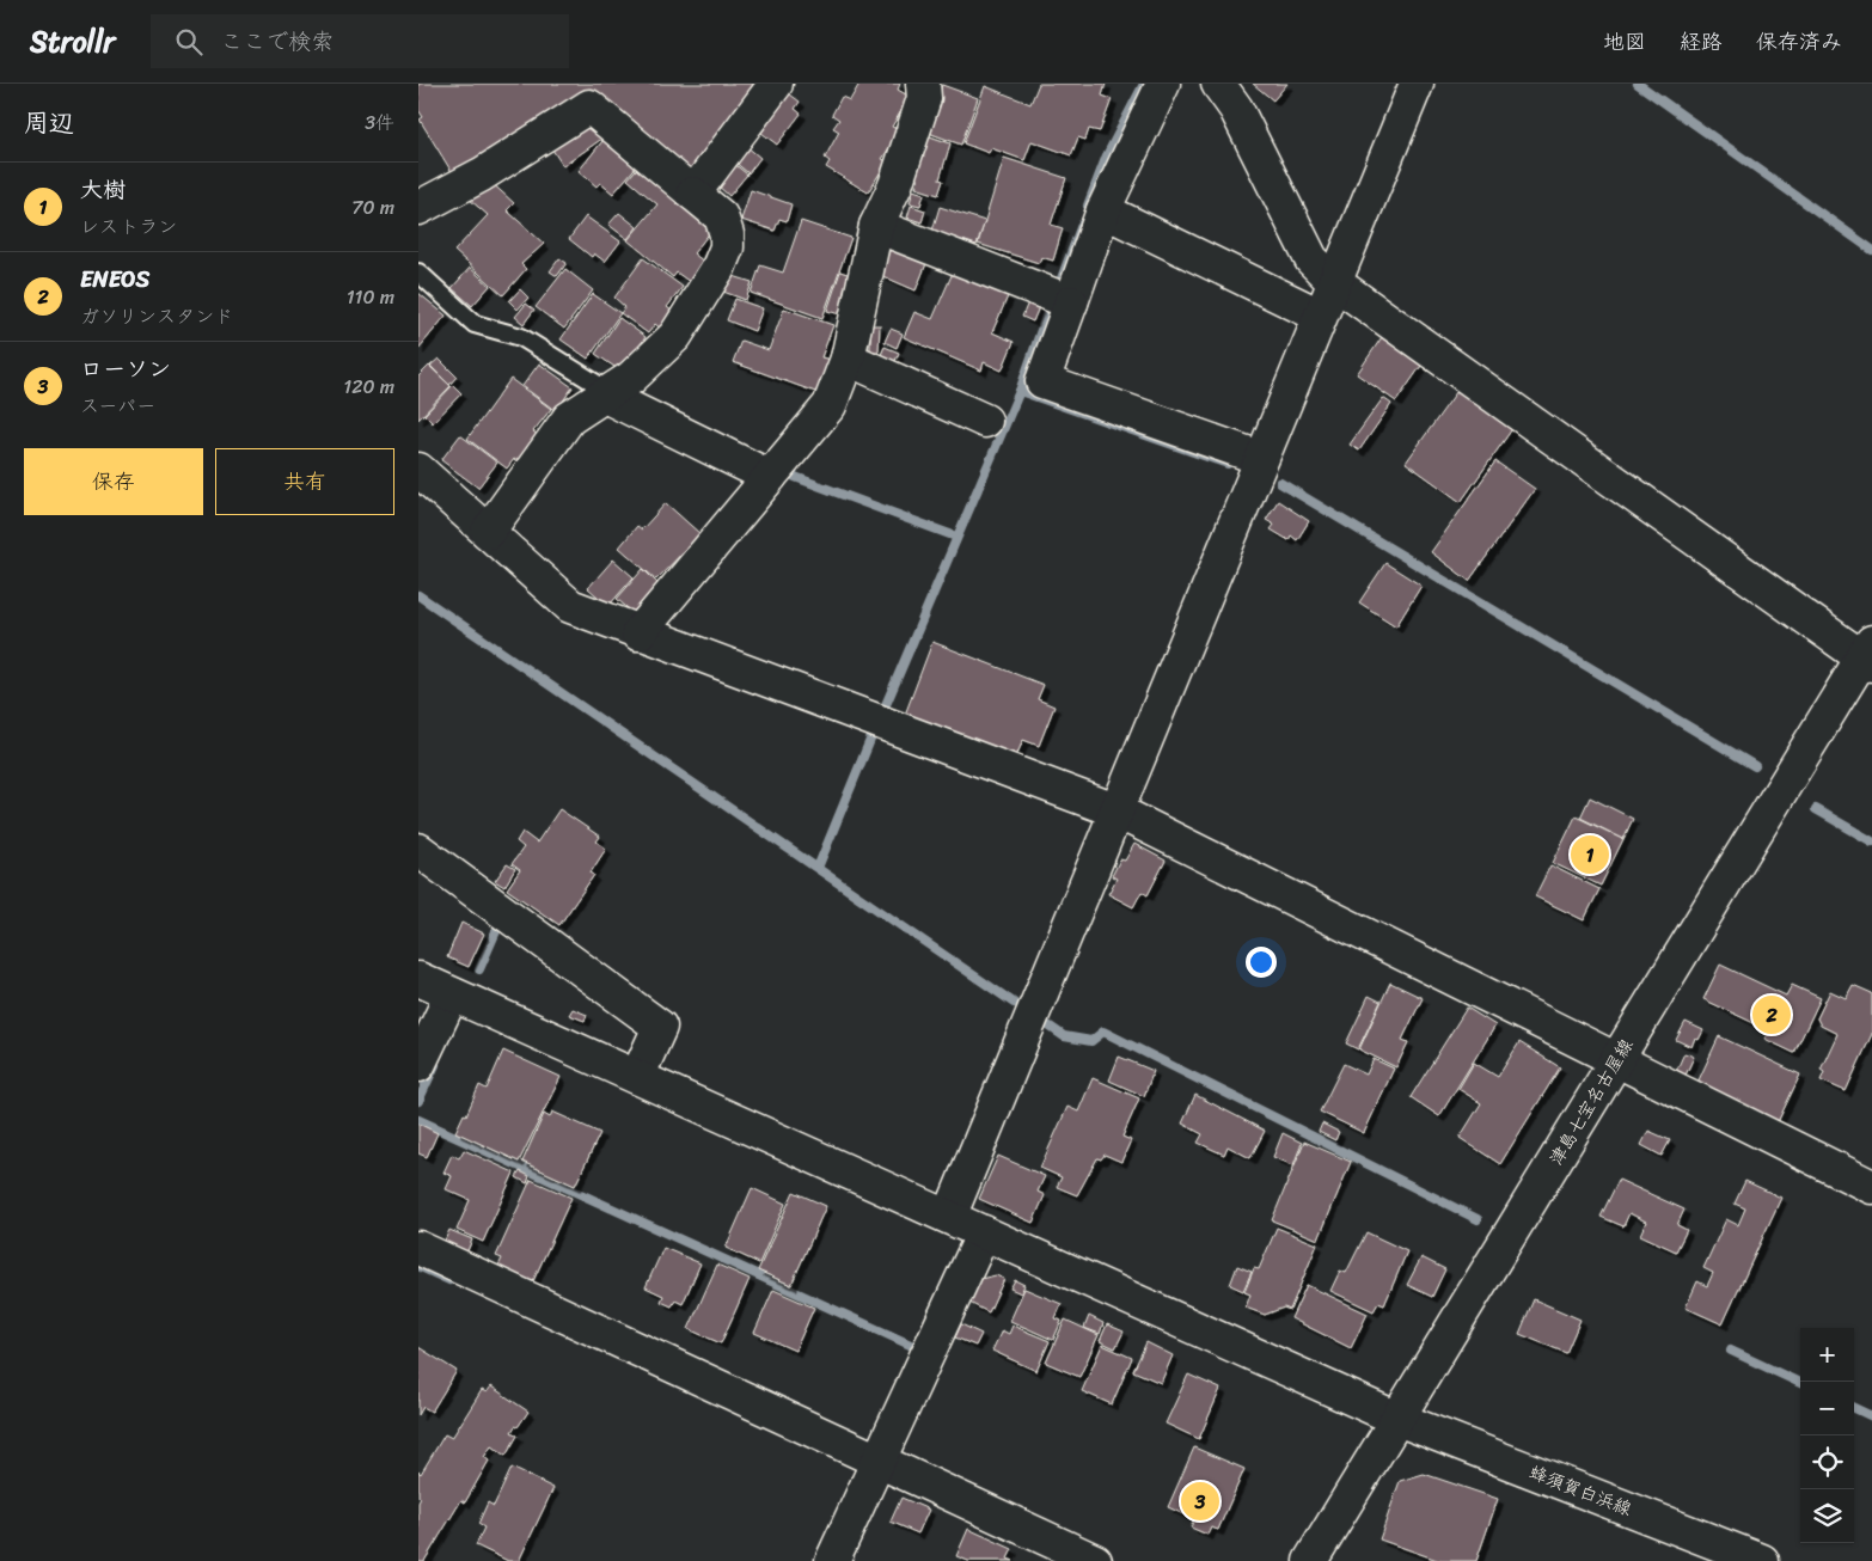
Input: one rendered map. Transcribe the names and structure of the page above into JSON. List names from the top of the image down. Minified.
{"streets":{"street":["津島七宝名古屋線","蜂須賀白浜線"]},"crossings":[["津島七宝名古屋線","蜂須賀白浜線"]],"page":{"header":"Strollr","search":"ここで検索","nav":["地図","経路","保存済み"],"heading":["周辺","3件"],"list":[{"mark":"1","name":"大樹","note":"レストラン","value":"70 m"},{"mark":"2","name":"ENEOS","note":"ガソリンスタンド","value":"110 m"},{"mark":"3","name":"ローソン","note":"スーパー","value":"120 m"}],"buttons":["保存","共有"],"pins":["1","2","3"],"map_buttons":["+","−"]}}
